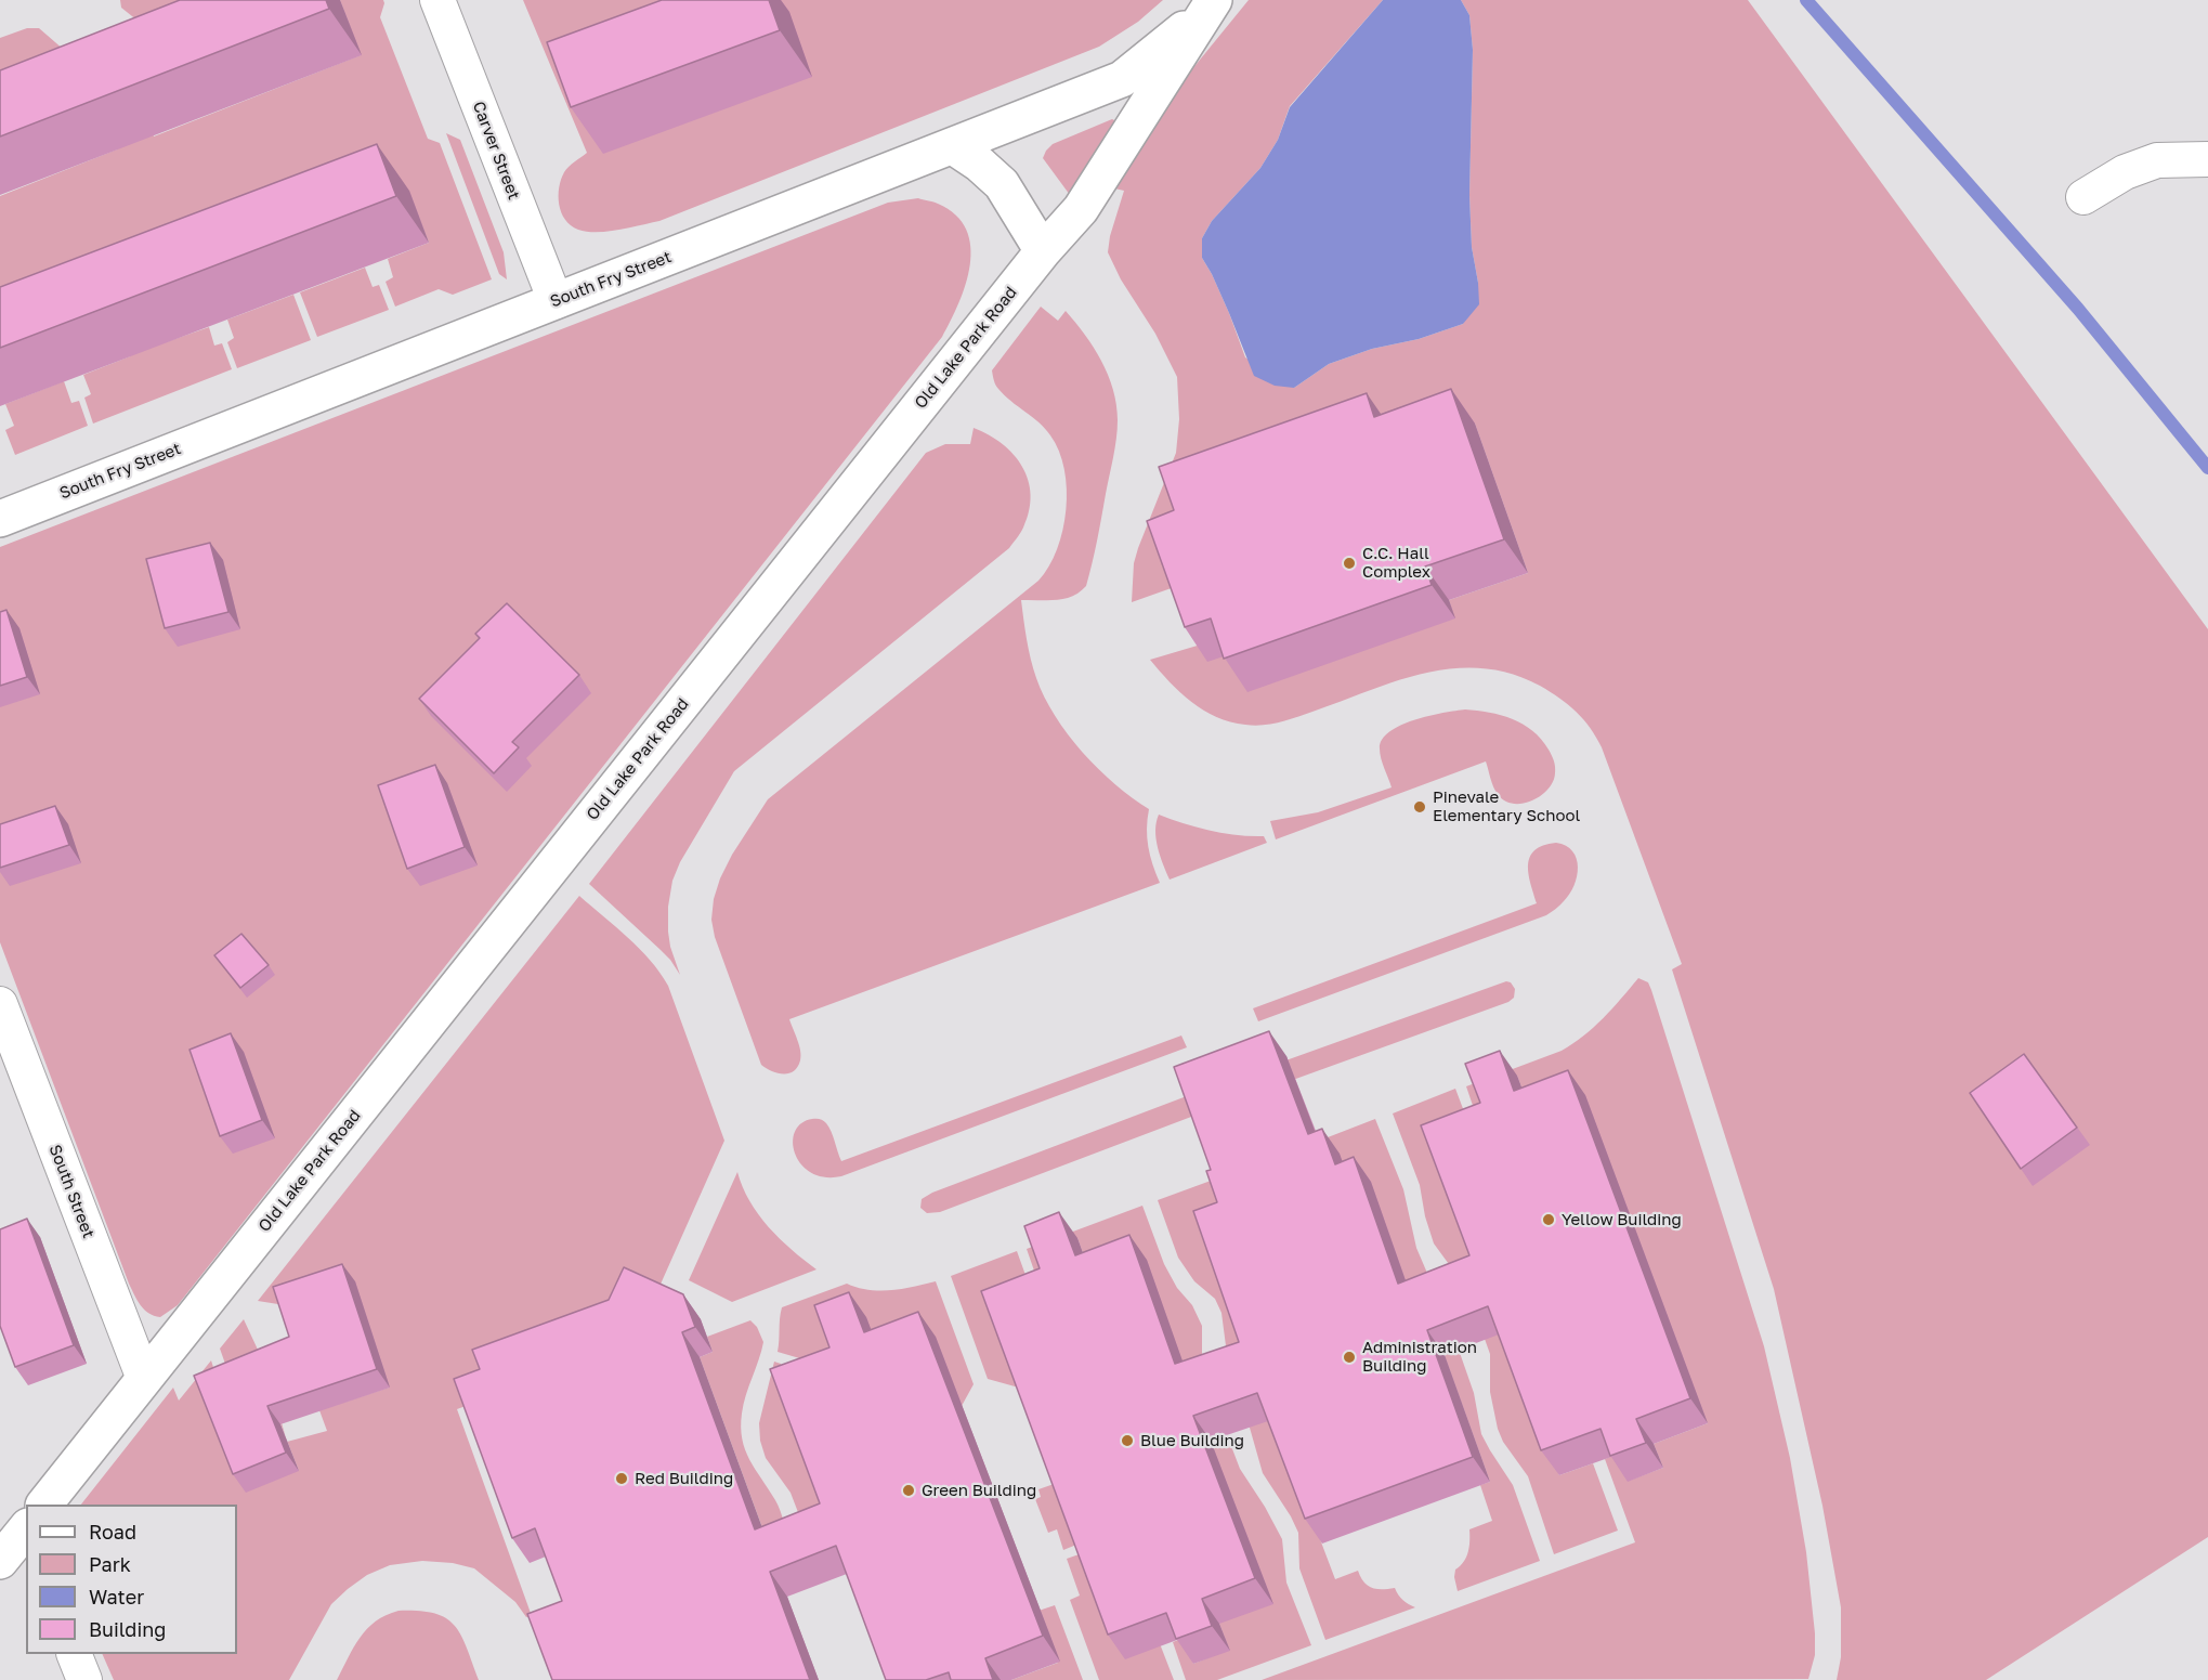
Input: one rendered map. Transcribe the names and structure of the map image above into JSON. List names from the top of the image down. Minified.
{"streets":{"street":["Carver Street","South Fry Street","Old Lake Park Road","South Street"]},"crossings":[["Carver Street","South Fry Street"],["South Fry Street","Old Lake Park Road"],["Old Lake Park Road","South Street"]],"places":["C.C. Hall Complex","Pinevale Elementary School","Yellow Building","Administration Building","Blue Building","Red Building","Green Building"],"legend":["Road","Park","Water","Building"]}
